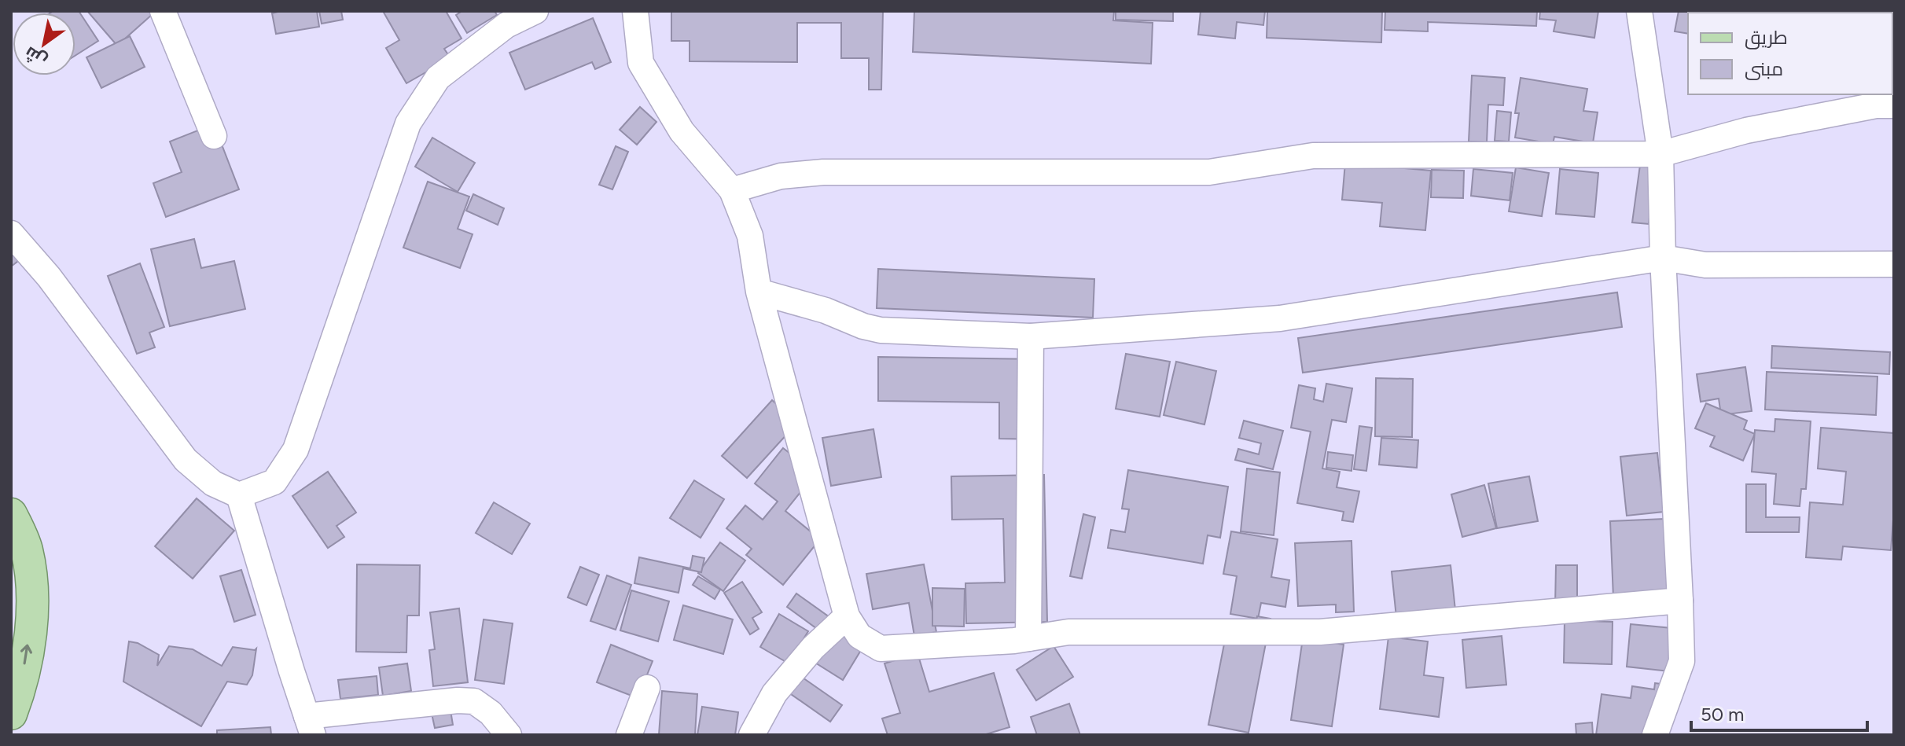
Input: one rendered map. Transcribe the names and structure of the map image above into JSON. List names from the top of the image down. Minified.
{"legend":["طريق","مبنى"],"scale_bar":"50 m","north":"bottom left"}
